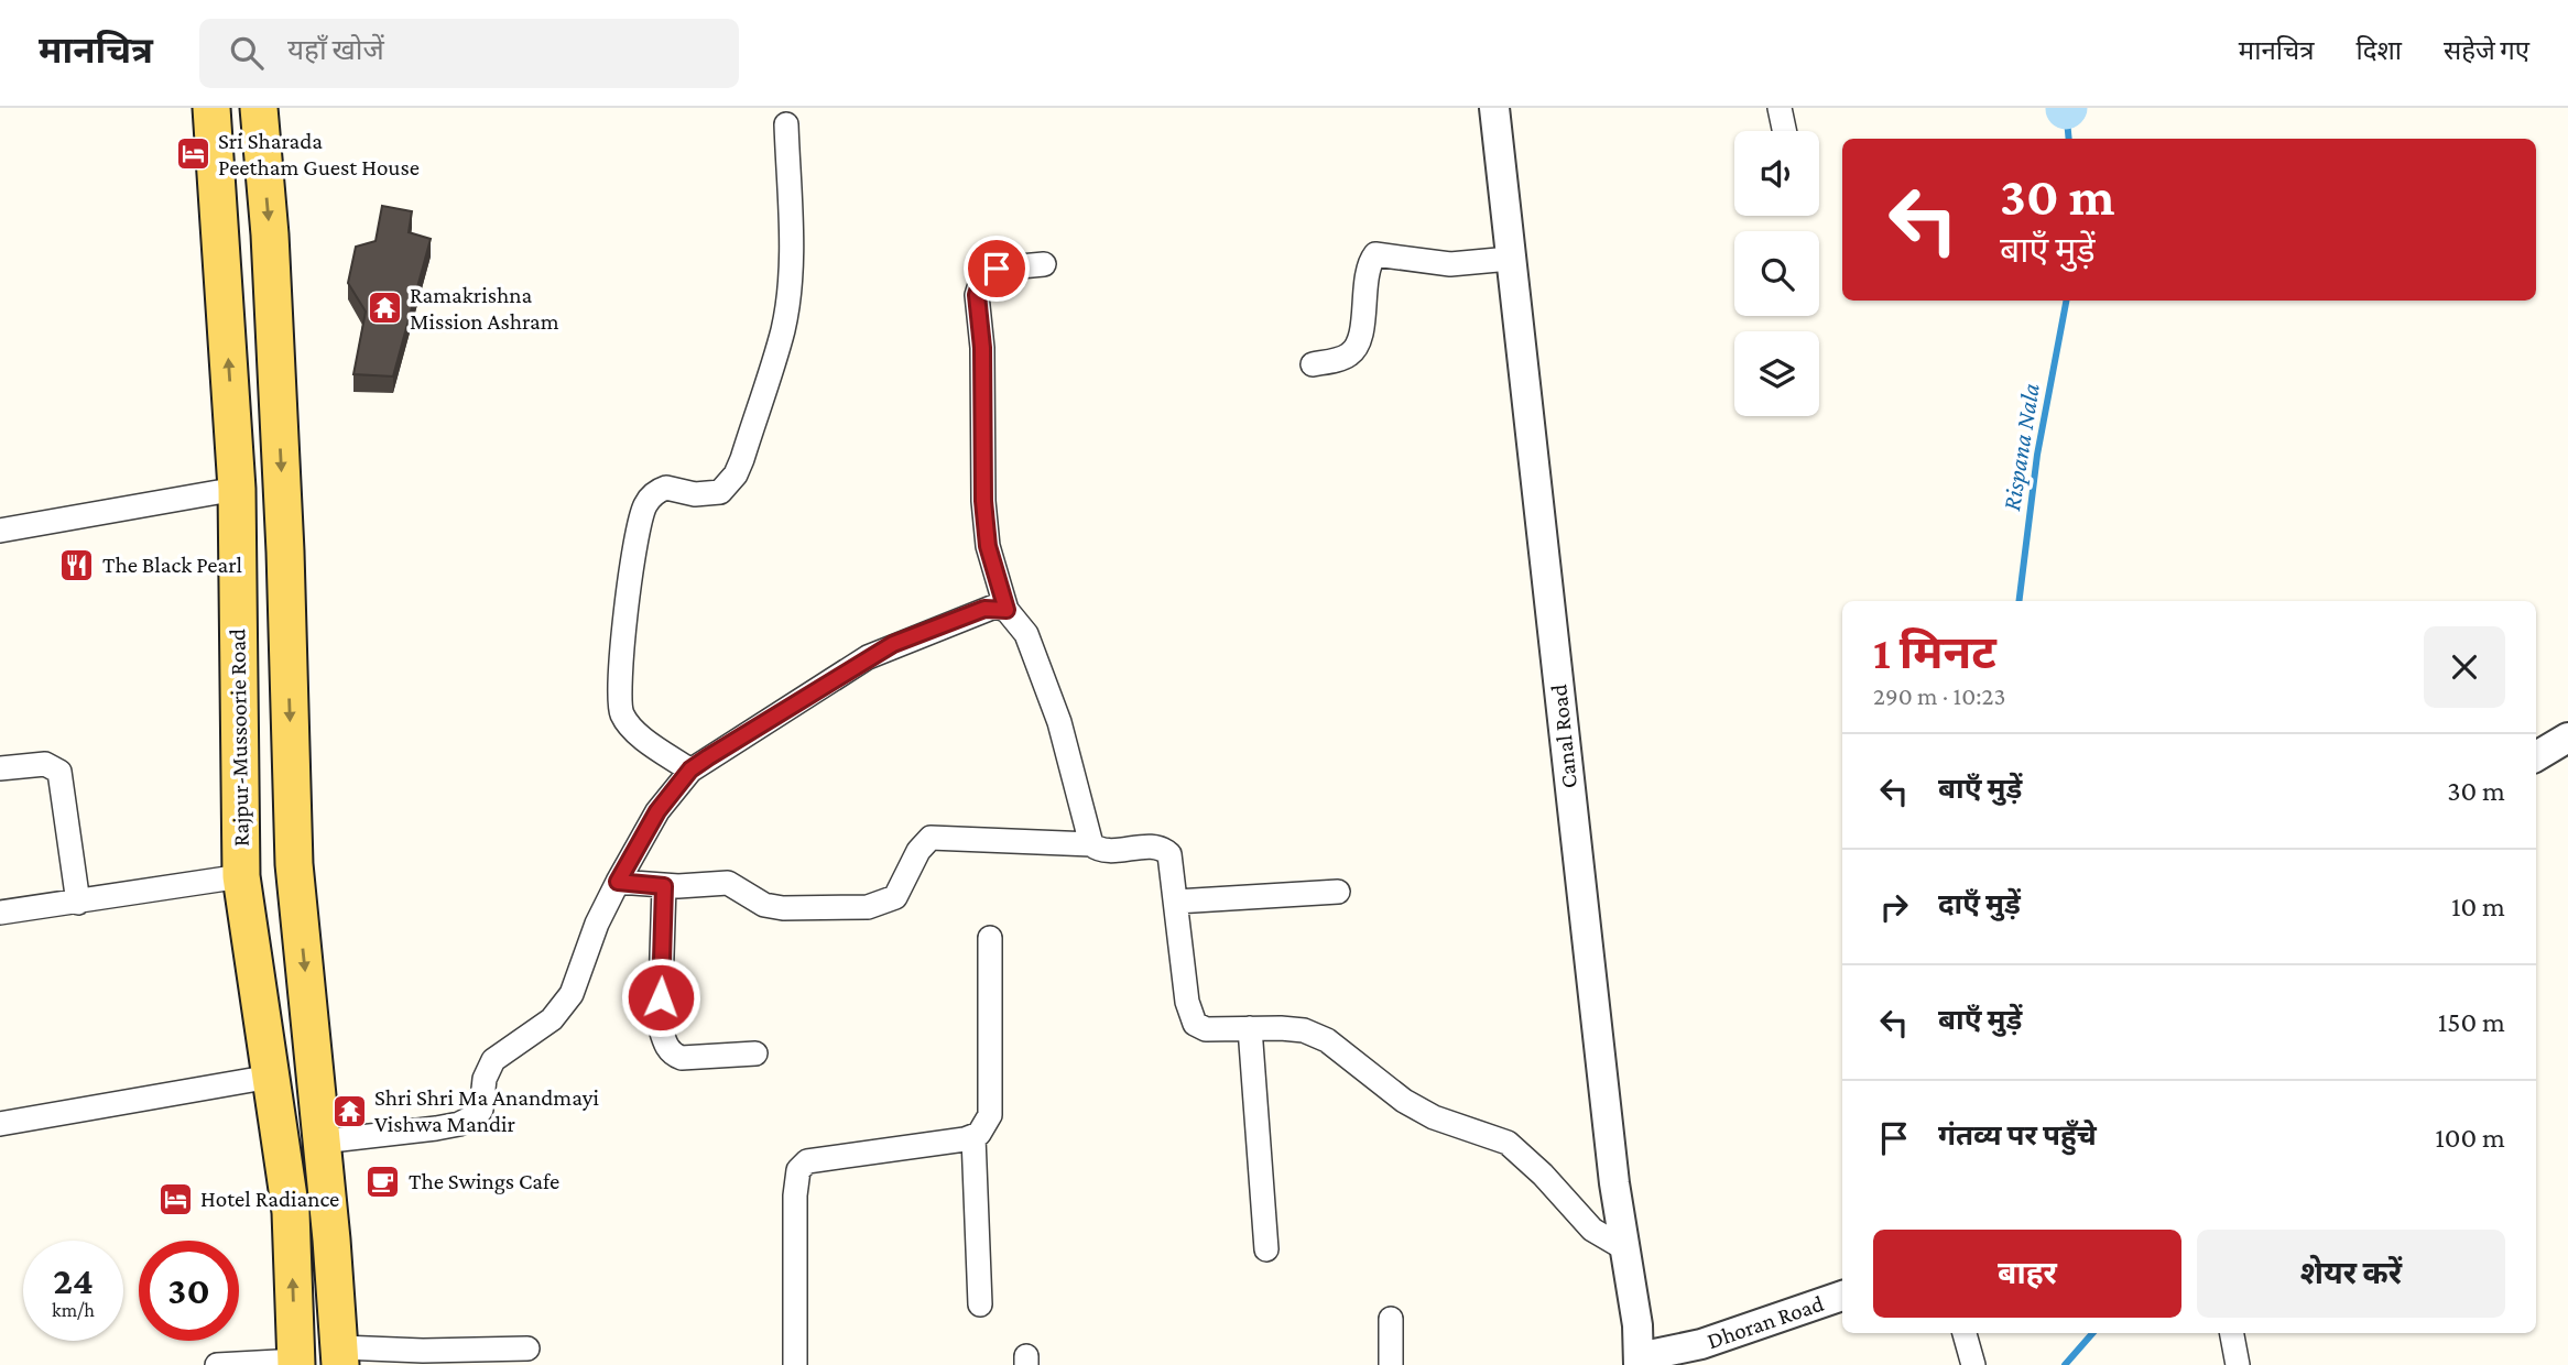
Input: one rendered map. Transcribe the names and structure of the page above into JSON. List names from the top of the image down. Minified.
{"streets":{"main road":["Rajpur-Mussoorie Road"],"street":["Canal Road","Dhoran Road"]},"crossings":[["Canal Road","Dhoran Road"]],"water":["Rispana Nala"],"places":{"hotel":["Sri Sharada Peetham Guest House","Hotel Radiance"],"temple":["Ramakrishna Mission Ashram","Shri Shri Ma Anandmayi Vishwa Mandir"],"restaurant":["The Black Pearl"],"cafe":["The Swings Cafe"]},"page":{"header":"मानचित्र","search":"यहाँ खोजें","nav":["मानचित्र","दिशा","सहेजे गए"],"turn":["30 m","बाएँ मुड़ें"],"heading":["1 मिनट","290 m · 10:23"],"list":[{"name":"बाएँ मुड़ें","value":"30 m"},{"name":"दाएँ मुड़ें","value":"10 m"},{"name":"बाएँ मुड़ें","value":"150 m"},{"name":"गंतव्य पर पहुँचे","value":"100 m"}],"buttons":["बाहर","शेयर करें"],"speed":"24 km/h","limit":"30"}}
